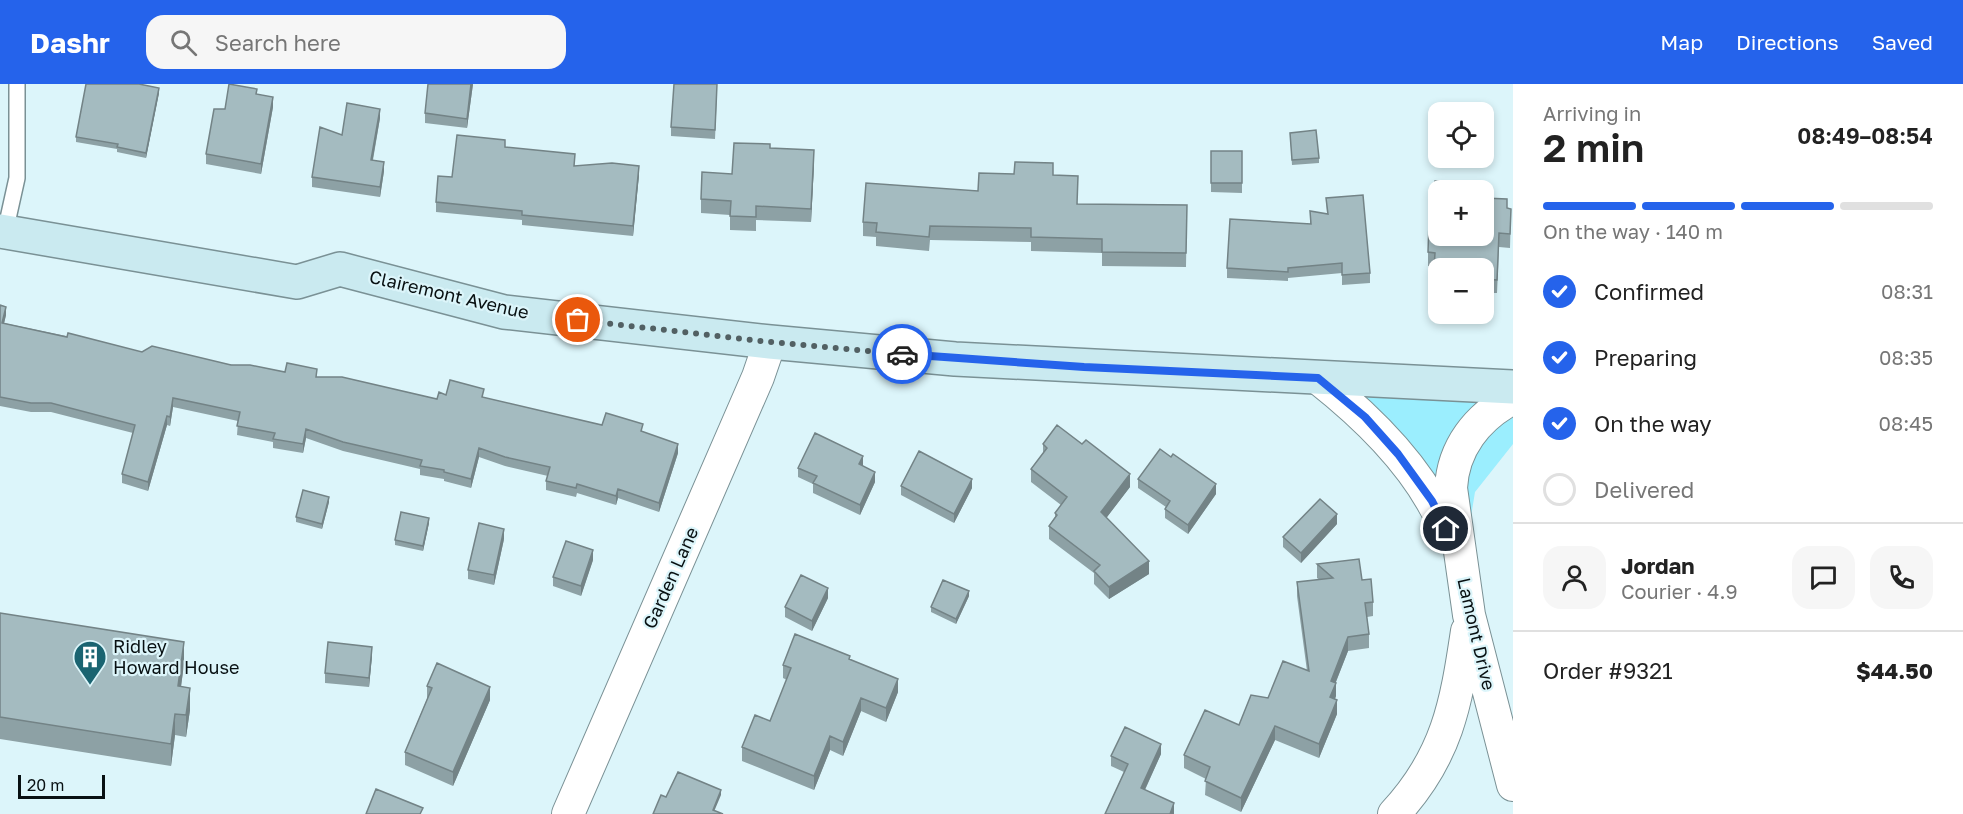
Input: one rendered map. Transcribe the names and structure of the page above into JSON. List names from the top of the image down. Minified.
{"streets":{"main road":["Clairemont Avenue"],"street":["Garden Lane","Lamont Drive"]},"crossings":[["Clairemont Avenue","Garden Lane"]],"places":{"building":["Ridley Howard House"]},"scale_bar":"20 m","page":{"header":"Dashr","search":"Search here","nav":["Map","Directions","Saved"],"heading":["2 min","Arriving in","08:49–08:54"],"panel":["Jordan","Courier · 4.9","Order #9321","$44.50"],"map_buttons":["+","−"],"bar":"On the way · 140 m","list":[["Confirmed","08:31"],["Preparing","08:35"],["On the way","08:45"],"Delivered"],"scale":"20 m"}}
